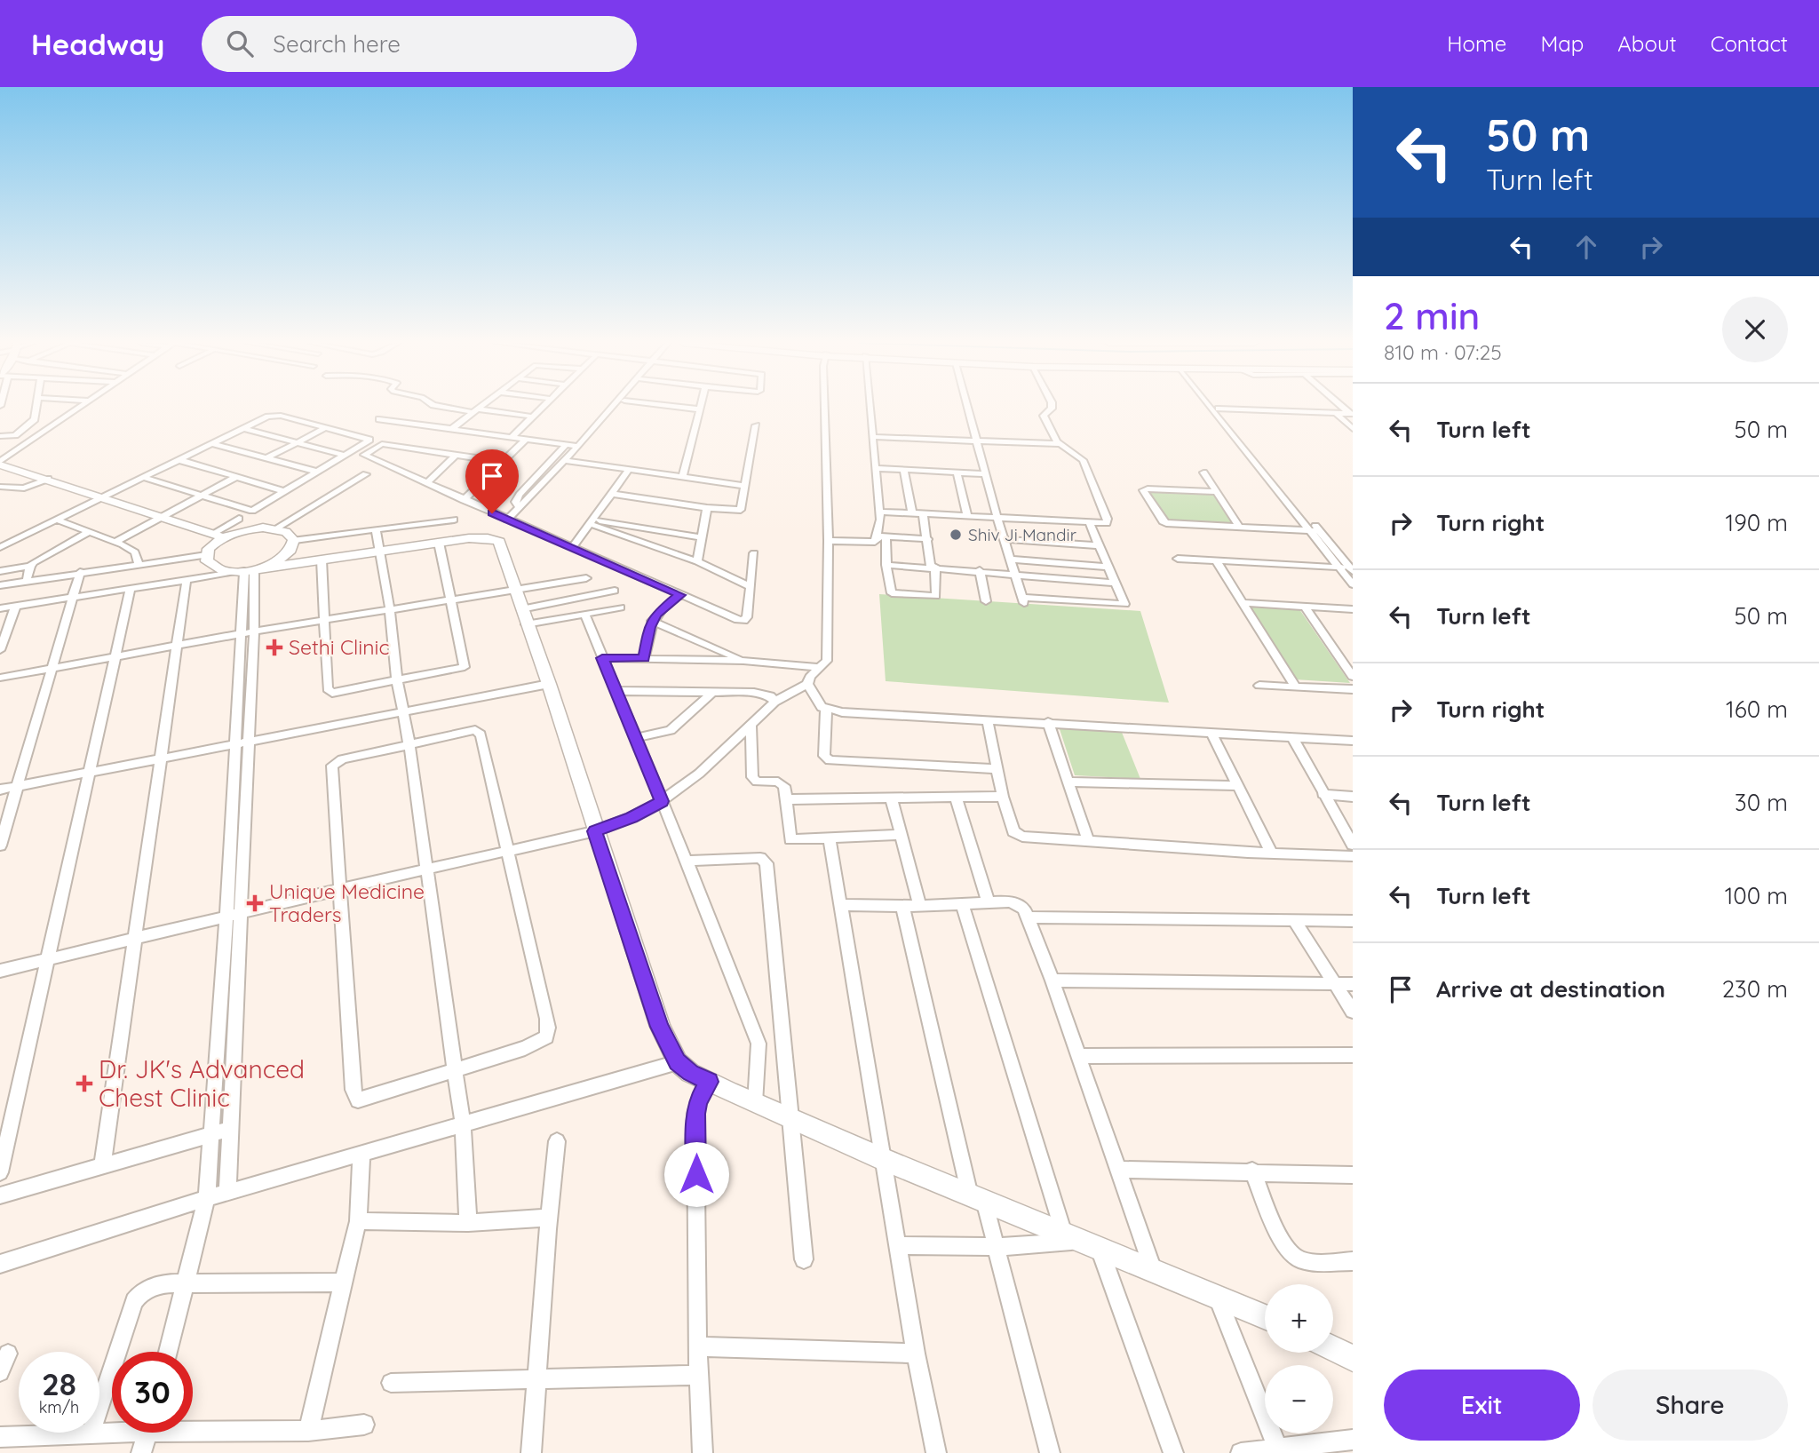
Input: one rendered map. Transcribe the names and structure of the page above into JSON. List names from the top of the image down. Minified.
{"places":{"other":["Shiv Ji Mandir"],"health":["Sethi Clinic","Unique Medicine Traders","Dr. JK's Advanced Chest Clinic"]},"page":{"header":"Headway","search":"Search here","nav":["Home","Map","About","Contact"],"turn":["50 m","Turn left"],"heading":["2 min","810 m · 07:25"],"list":[{"name":"Turn left","value":"50 m"},{"name":"Turn right","value":"190 m"},{"name":"Turn left","value":"50 m"},{"name":"Turn right","value":"160 m"},{"name":"Turn left","value":"30 m"},{"name":"Turn left","value":"100 m"},{"name":"Arrive at destination","value":"230 m"}],"map_buttons":["+","−"],"speed":"28 km/h","limit":"30","buttons":["Exit","Share"]}}
